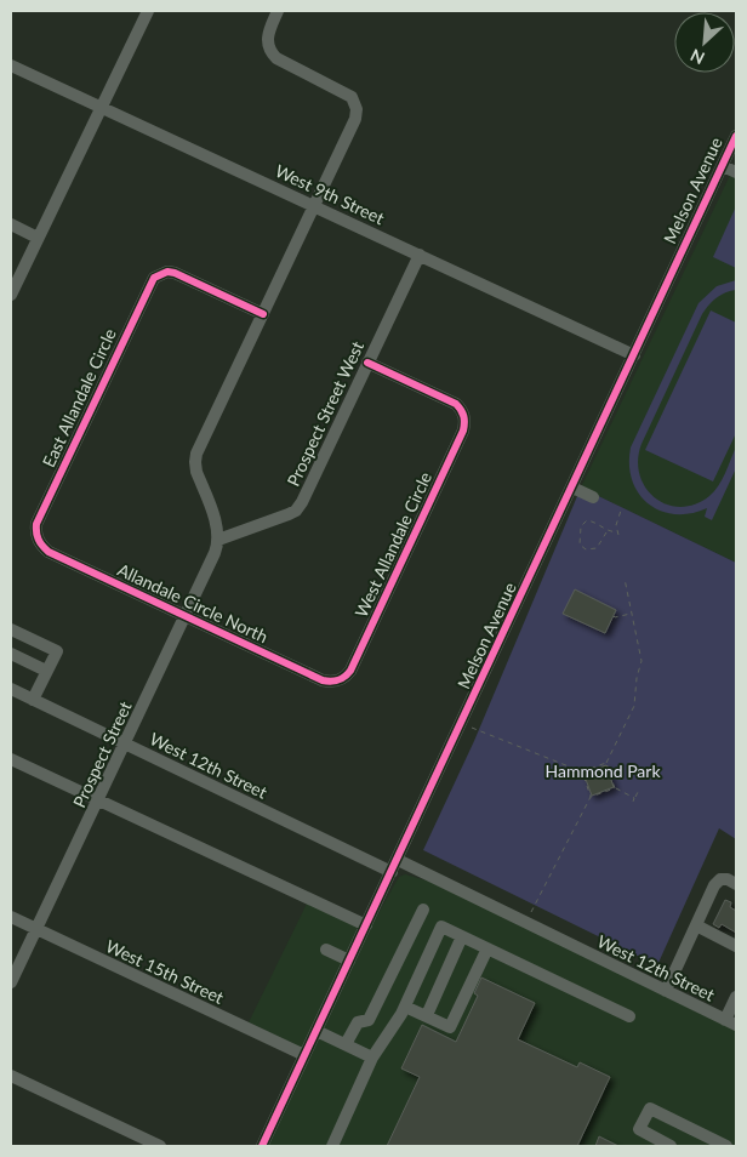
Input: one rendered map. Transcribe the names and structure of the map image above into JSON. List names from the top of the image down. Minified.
{"streets":{"street":["Melson Avenue","West 9th Street","East Allandale Circle","Prospect Street West","West Allandale Circle","Allandale Circle North","Prospect Street","West 12th Street","West 15th Street"]},"crossings":[["Melson Avenue","West 9th Street"],["Melson Avenue","West 12th Street"],["Melson Avenue","West 15th Street"],["West 9th Street","Prospect Street West"],["East Allandale Circle","Allandale Circle North"],["Prospect Street West","West Allandale Circle"],["Prospect Street West","Prospect Street"],["West Allandale Circle","Allandale Circle North"],["Allandale Circle North","Prospect Street"],["Prospect Street","West 12th Street"],["Prospect Street","West 15th Street"]],"parks":["Hammond Park"],"north":"bottom left"}
